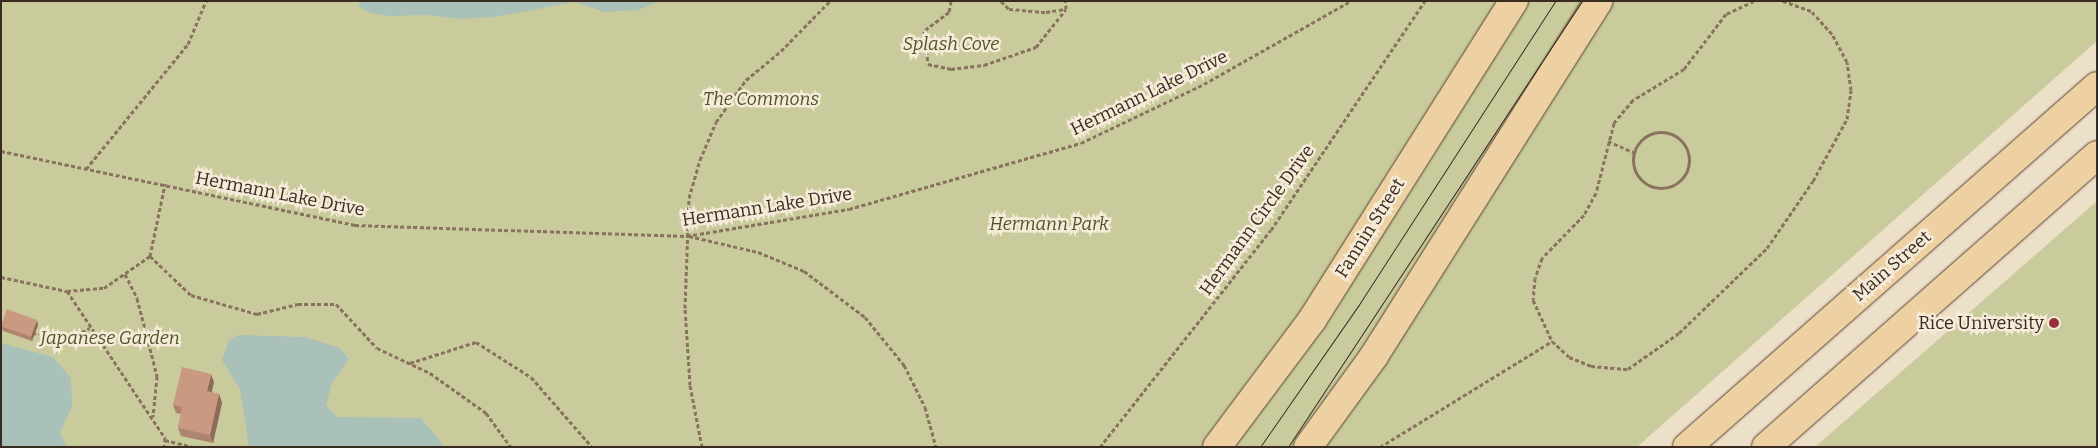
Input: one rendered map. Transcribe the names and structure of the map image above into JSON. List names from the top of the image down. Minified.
{"streets":{"main road":["Fannin Street","Main Street"],"path":["Hermann Lake Drive","Hermann Circle Drive"]},"parks":["Splash Cove","The Commons","Hermann Park","Japanese Garden"],"places":["Rice University"]}
